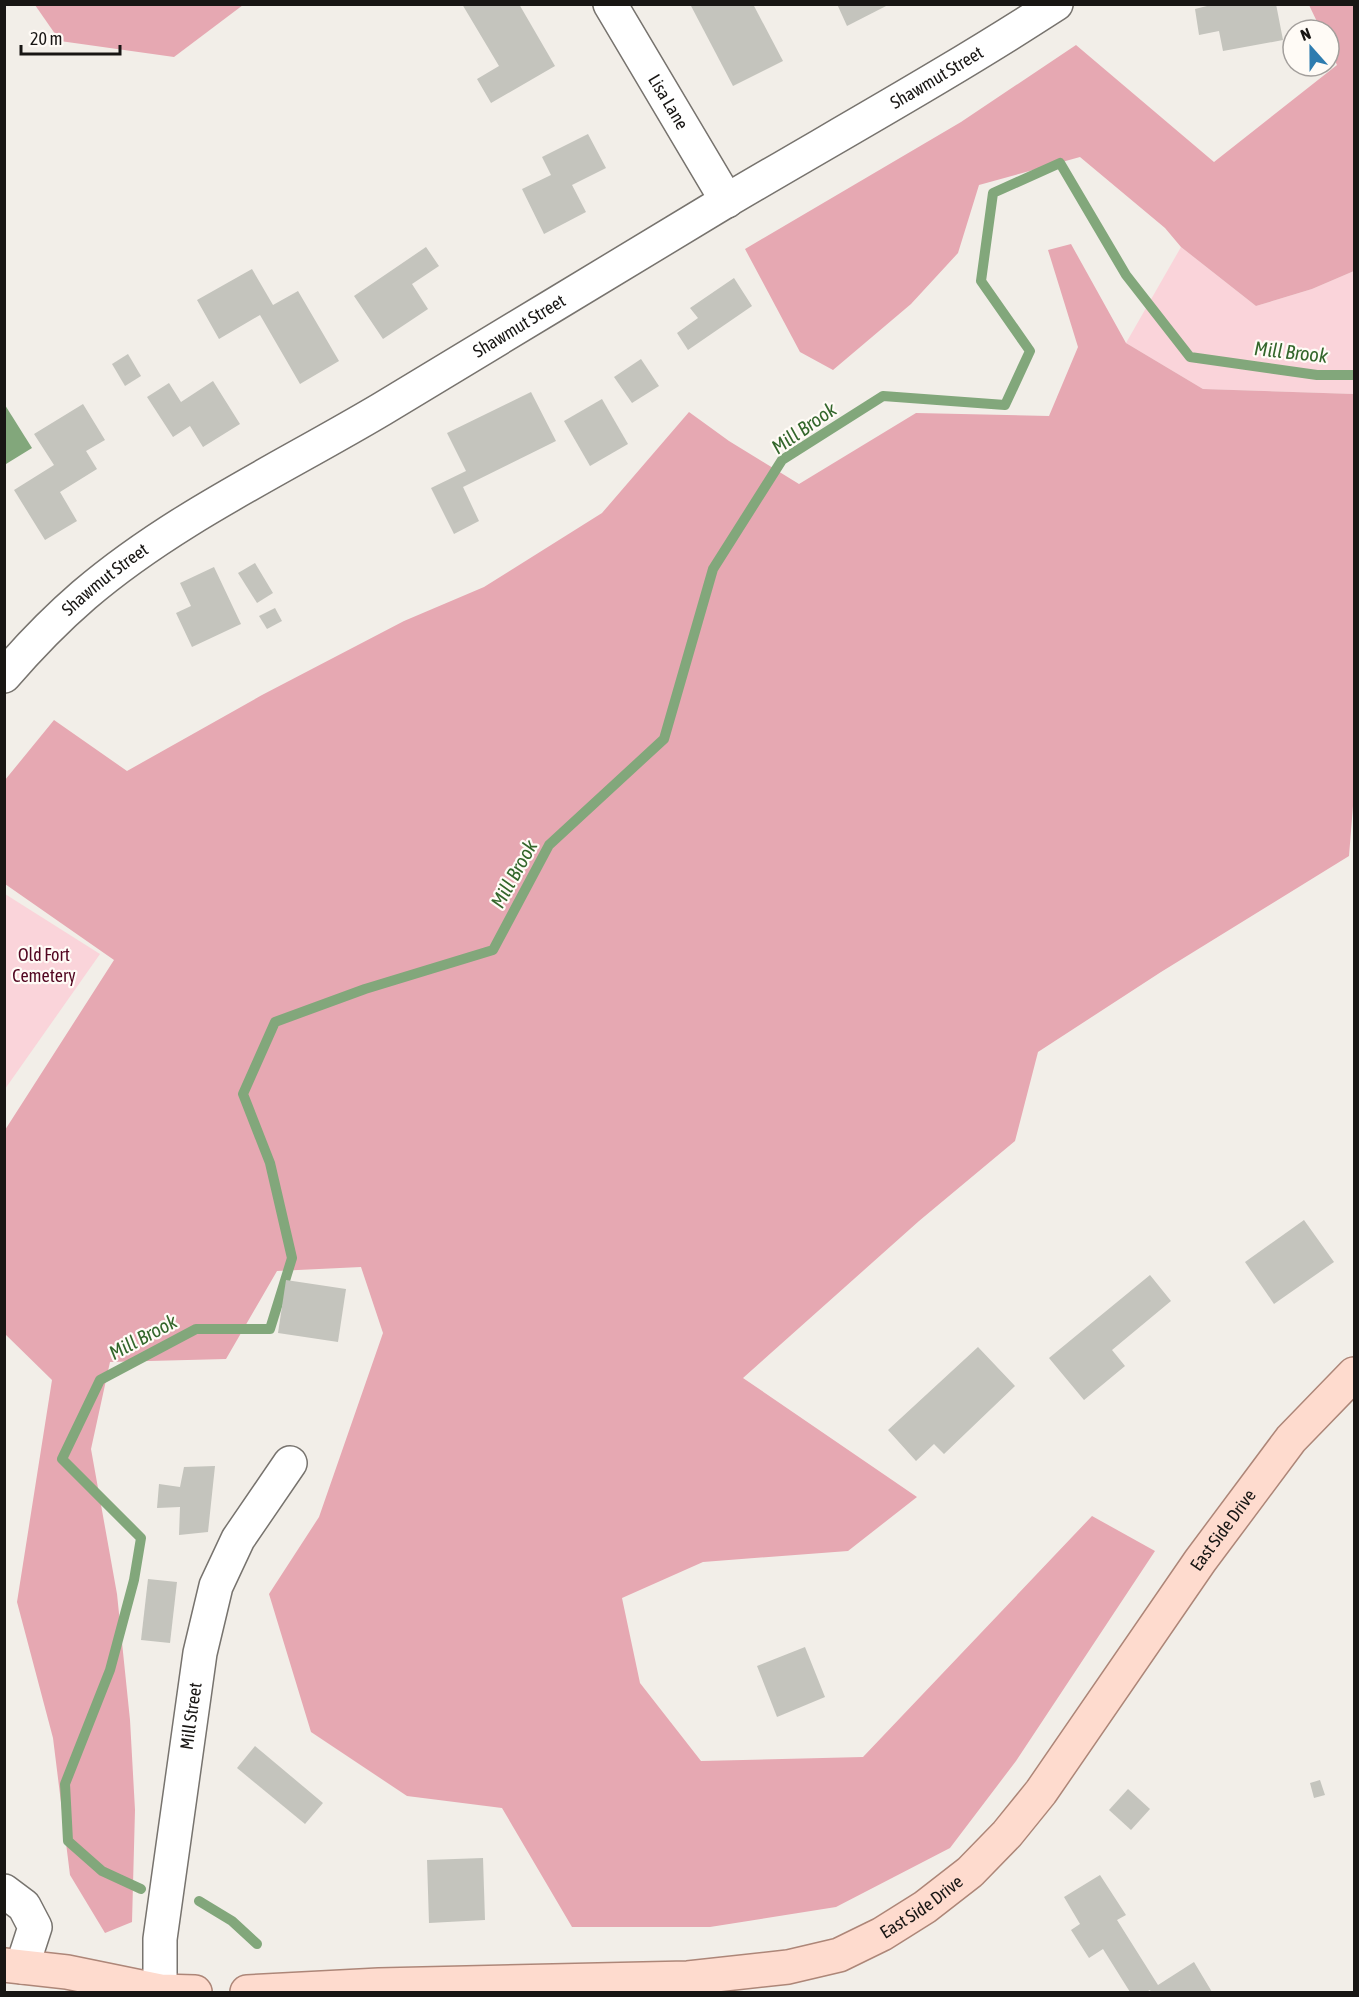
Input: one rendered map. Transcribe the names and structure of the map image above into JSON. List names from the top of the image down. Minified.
{"streets":{"main road":["East Side Drive"],"street":["Shawmut Street","Lisa Lane","Mill Street"]},"crossings":[["Shawmut Street","Lisa Lane"]],"water":["Mill Brook"],"parks":["Old Fort Cemetery"],"scale_bar":"20 m","north":"top"}
